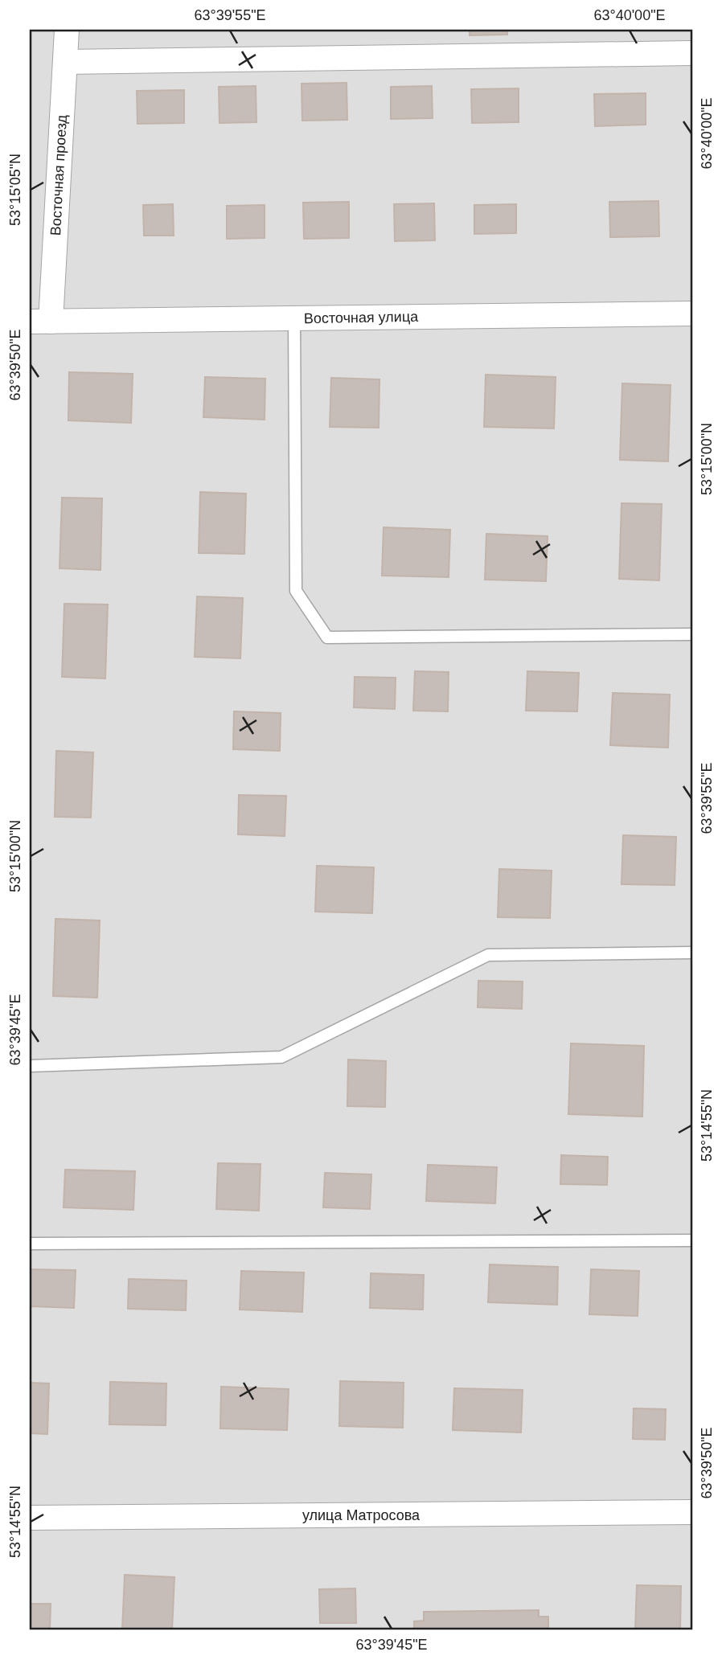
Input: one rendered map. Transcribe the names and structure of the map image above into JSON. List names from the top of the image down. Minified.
{"streets":{"street":["Восточная проезд","Восточная улица","улица Матросова"]},"crossings":[["Восточная проезд","Восточная улица"]],"coordinates":["63°39'55\"E","63°40'00\"E","53°15'05\"N","63°39'50\"E","53°15'00\"N","63°39'45\"E","53°14'55\"N"]}
